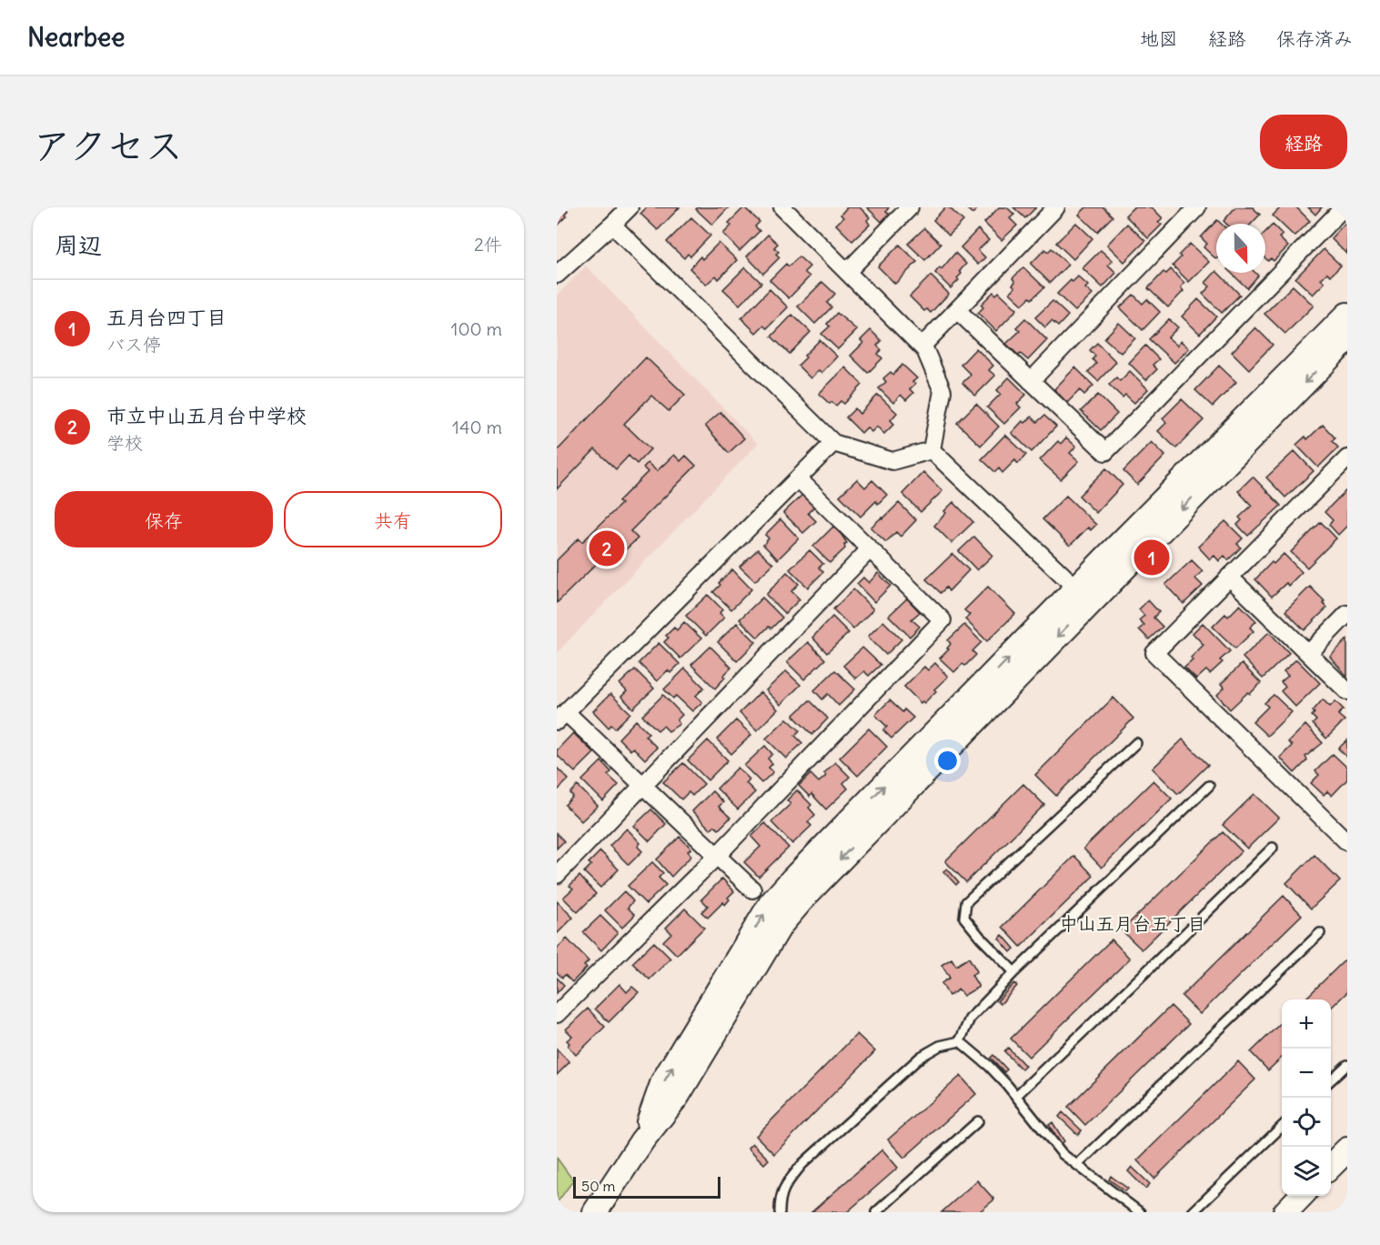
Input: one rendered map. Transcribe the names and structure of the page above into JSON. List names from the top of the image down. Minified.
{"districts":["中山五月台五丁目"],"scale_bar":"50 m","north":"bottom","page":{"header":"Nearbee","nav":["地図","経路","保存済み"],"title":"アクセス","buttons":["経路",["保存","共有"]],"heading":["周辺","2件"],"list":[{"mark":"1","name":"五月台四丁目","note":"バス停","value":"100 m"},{"mark":"2","name":"市立中山五月台中学校","note":"学校","value":"140 m"}],"pins":["2","1"],"map_buttons":["+","−"],"scale":"50 m"}}
